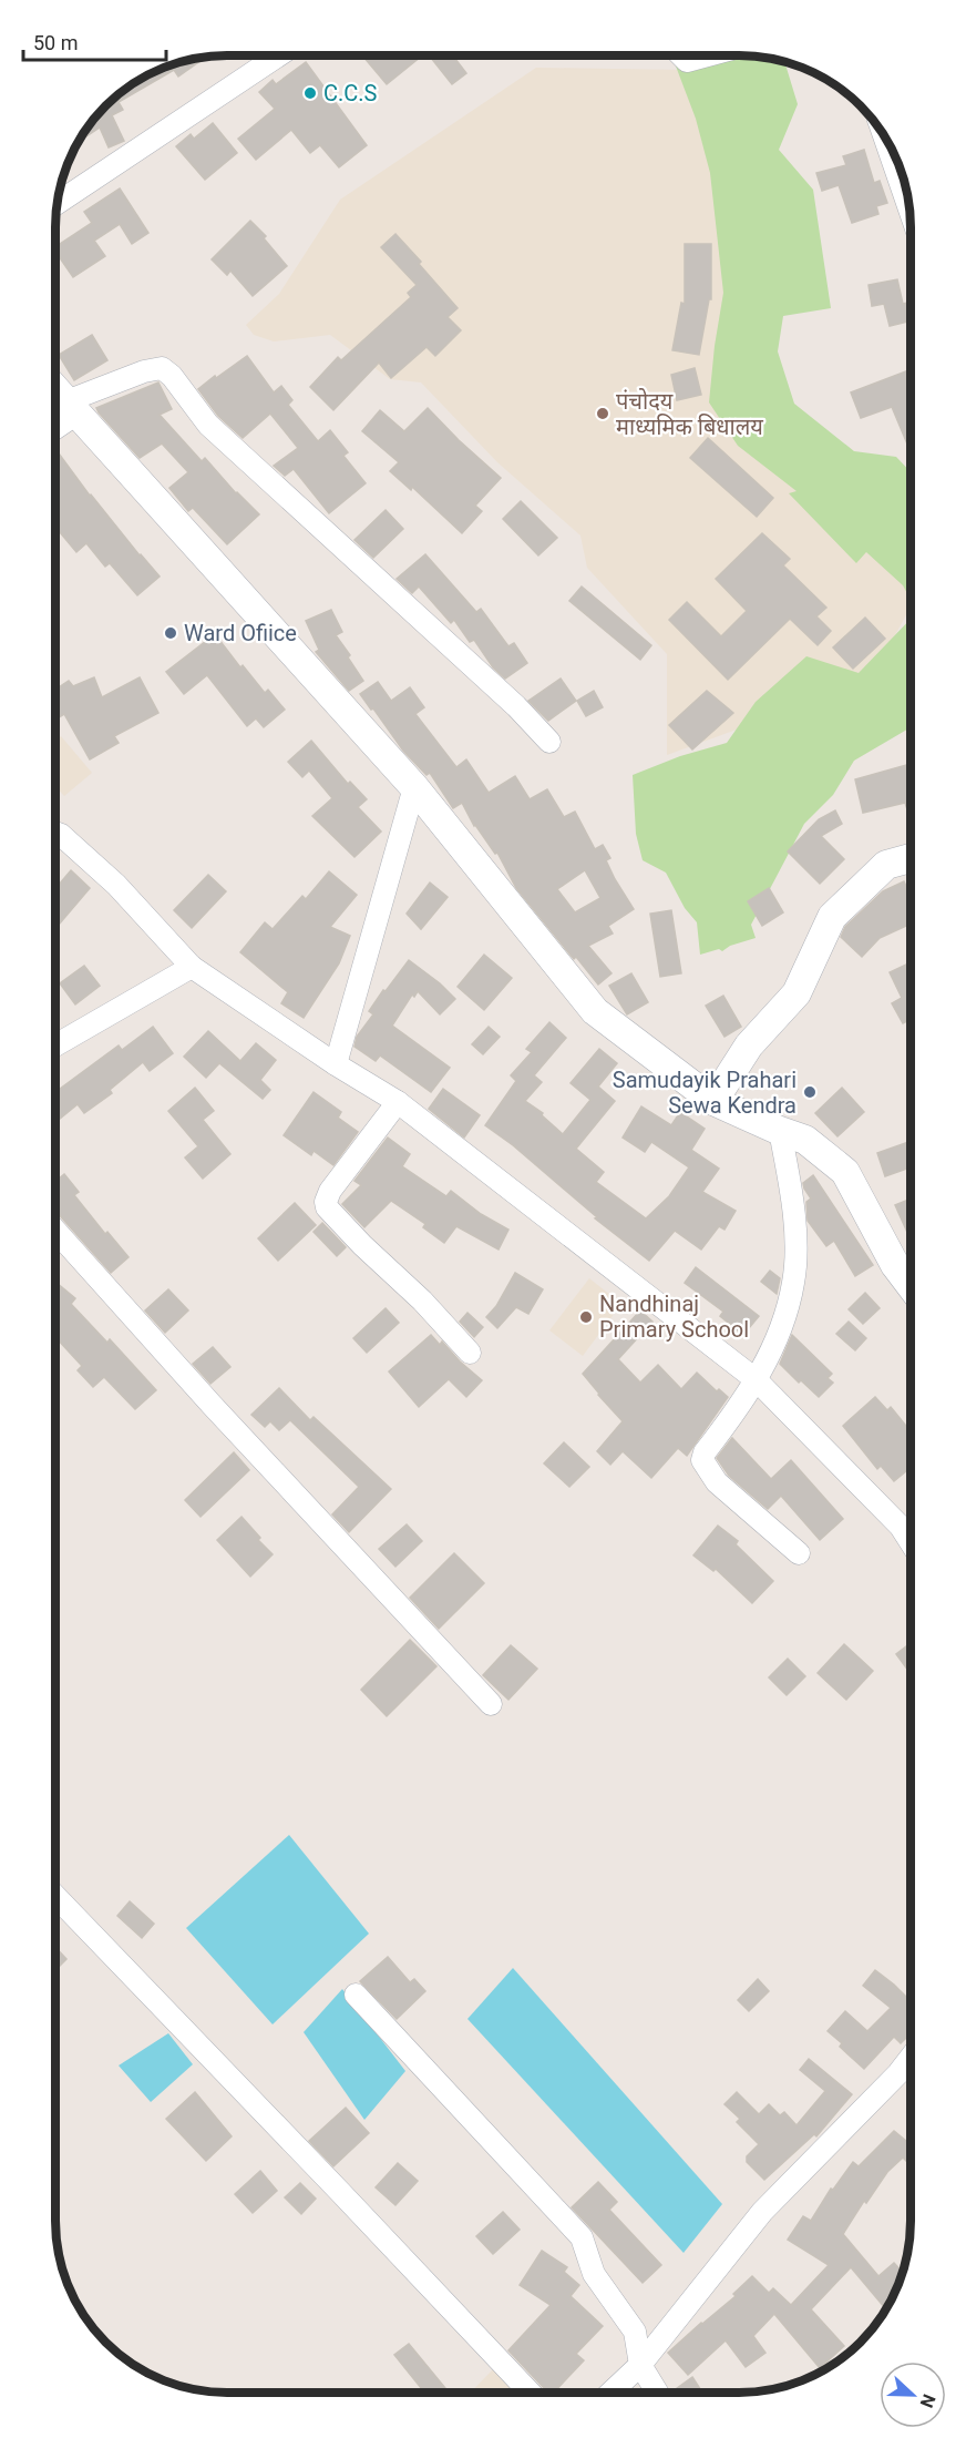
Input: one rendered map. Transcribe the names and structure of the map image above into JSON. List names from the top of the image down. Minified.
{"places":["C.C.S","पंचोदय माध्यमिक बिधालय","Ward Ofiice","Samudayik Prahari Sewa Kendra","Nandhinaj Primary School"],"scale_bar":"50 m","north":"right"}
